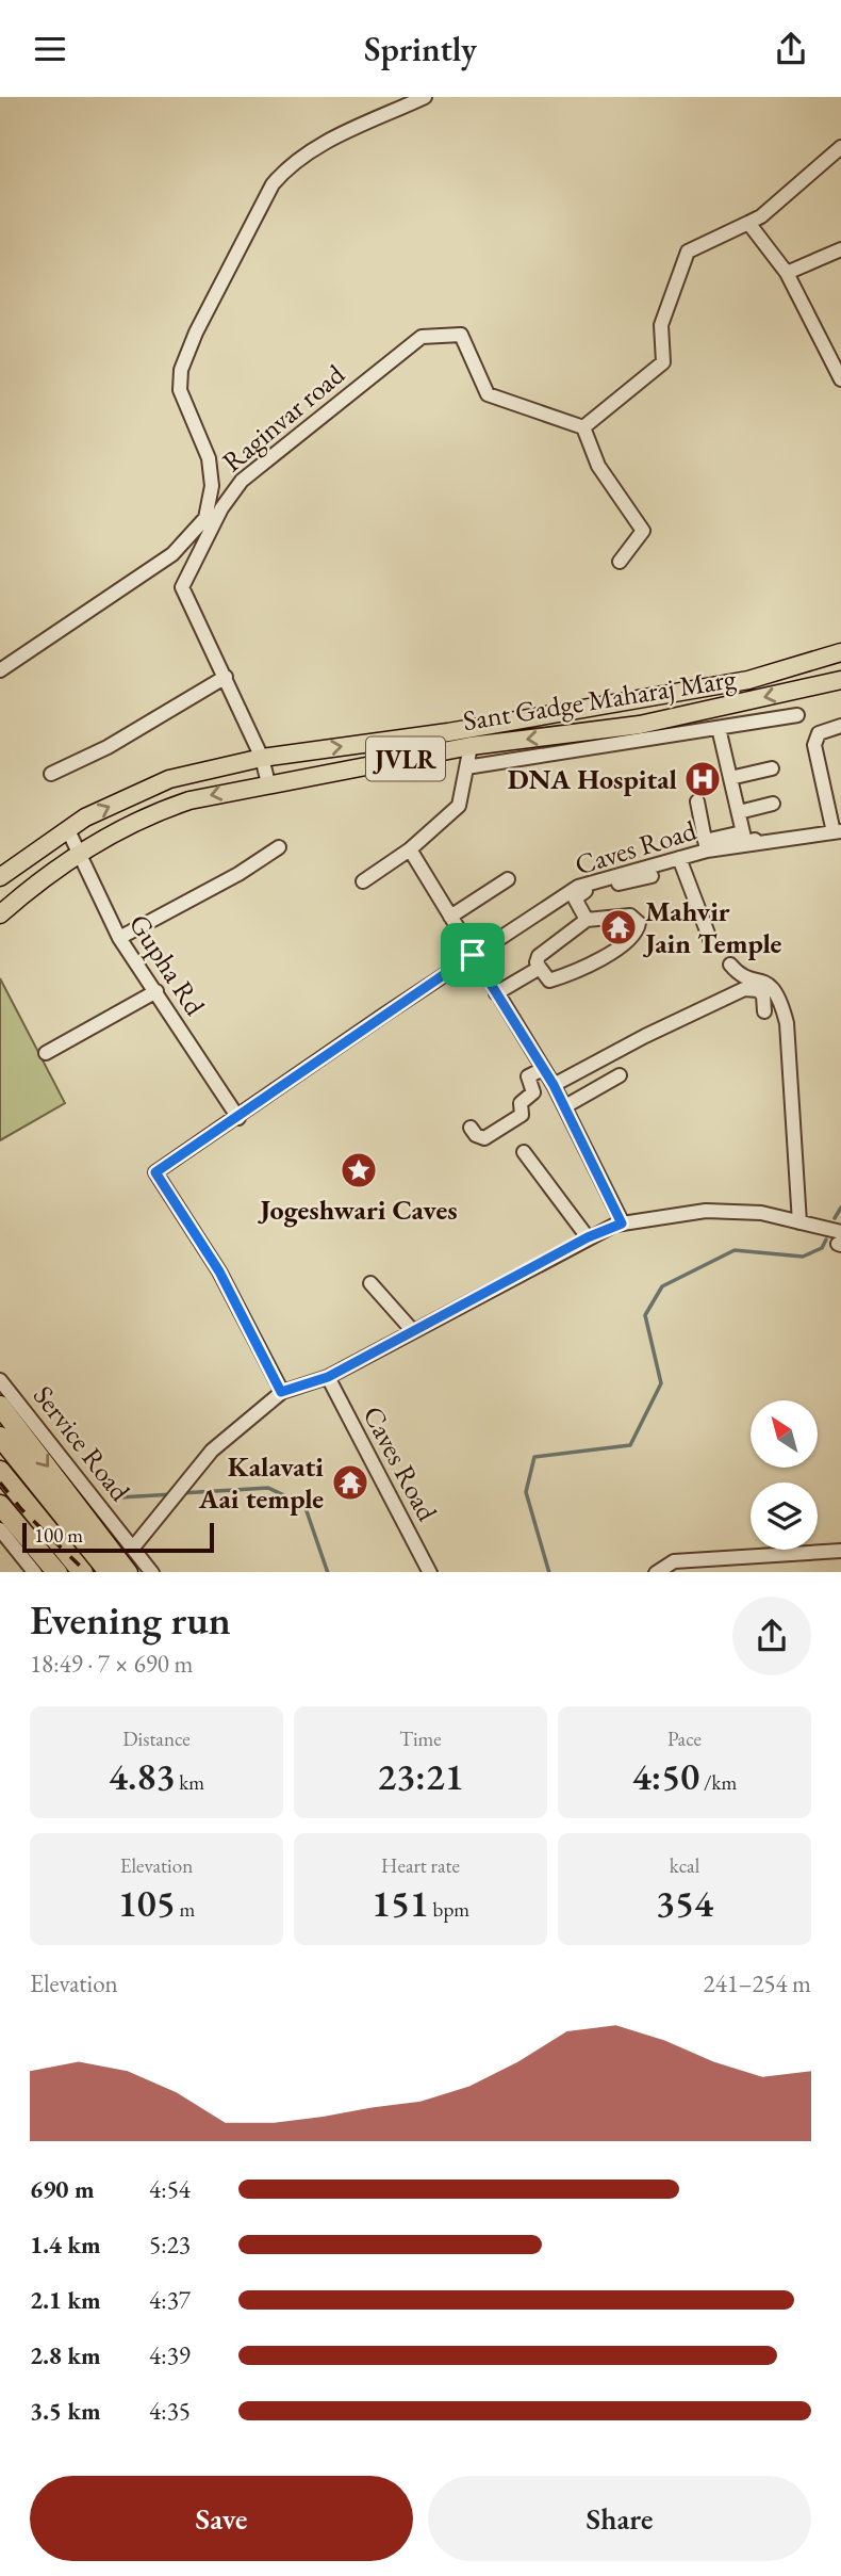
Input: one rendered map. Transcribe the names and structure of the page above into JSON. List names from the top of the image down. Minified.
{"streets":{"main road":["Sant Gadge Maharaj Marg","JVLR"],"street":["Raginvar road","Caves Road","Gupha Rd","Service Road"]},"crossings":[["Raginvar road","Sant Gadge Maharaj Marg"],["Raginvar road","JVLR"],["Sant Gadge Maharaj Marg","Gupha Rd"],["JVLR","Gupha Rd"],["Caves Road","Gupha Rd"]],"places":{"hospital":["DNA Hospital"],"temple":["Mahvir Jain Temple","Kalavati Aai temple"],"place":["Jogeshwari Caves"]},"scale_bar":"100 m","north":"top left","page":{"header":"Sprintly","scale":"100 m","heading":["Evening run","18:49 · 7 × 690 m"],"stats":[["Distance","4.83 km"],["Time","23:21"],["Pace","4:50 /km"],["Elevation","105 m"],["Heart rate","151 bpm"],["kcal","354"]],"chart":["Elevation","241–254 m"],"list":[{"name":"690 m","note":"4:54"},{"name":"1.4 km","note":"5:23"},{"name":"2.1 km","note":"4:37"},{"name":"2.8 km","note":"4:39"},{"name":"3.5 km","note":"4:35"}],"buttons":["Save","Share"]}}
